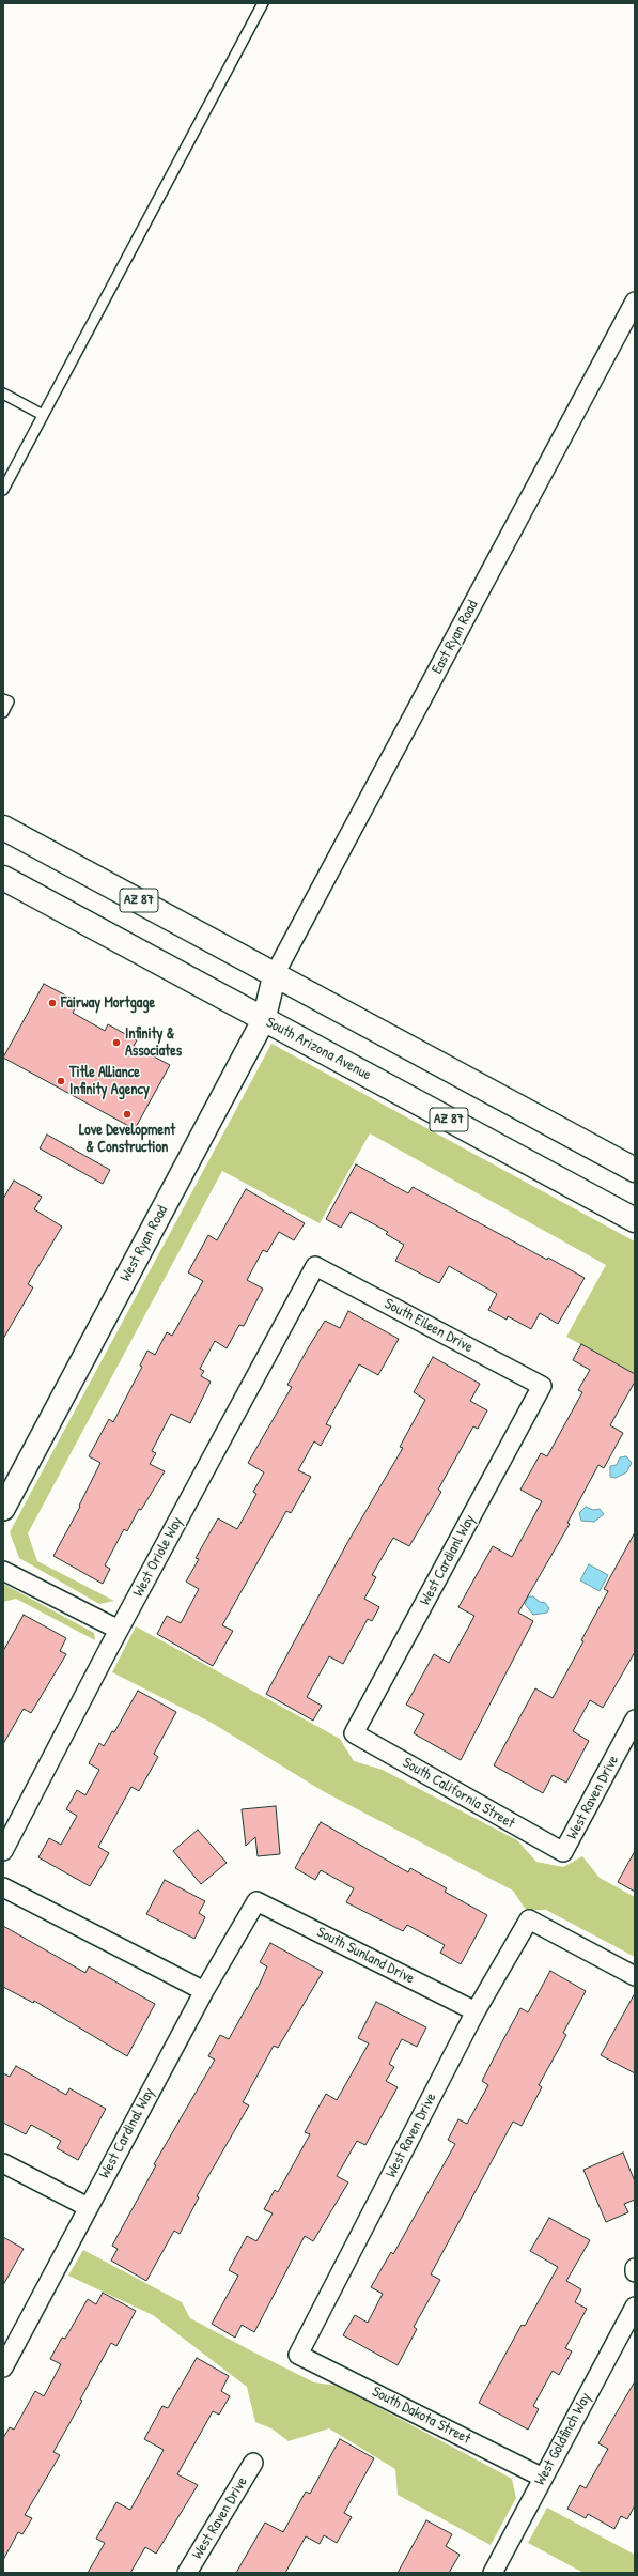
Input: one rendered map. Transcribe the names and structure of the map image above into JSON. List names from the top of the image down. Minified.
{"streets":{"main road":["AZ 87","South Arizona Avenue"],"street":["East Ryan Road","West Ryan Road","South Eileen Drive","West Oriole Way","West Cardianl Way","South California Street","West Raven Drive","South Sunland Drive","West Cardinal Way","South Dakota Street","West Goldfinch Way"]},"crossings":[["East Ryan Road","AZ 87"],["East Ryan Road","West Ryan Road"],["AZ 87","West Ryan Road"],["South Arizona Avenue","West Ryan Road"],["South Eileen Drive","West Oriole Way"],["South Eileen Drive","West Cardianl Way"],["West Cardianl Way","South California Street"],["South California Street","West Raven Drive"],["West Raven Drive","South Sunland Drive"],["West Raven Drive","South Dakota Street"],["South Sunland Drive","West Cardinal Way"],["South Dakota Street","West Goldfinch Way"]],"places":["Fairway Mortgage","Infinity & Associates","Title Alliance Infinity Agency","Love Development & Construction"]}
